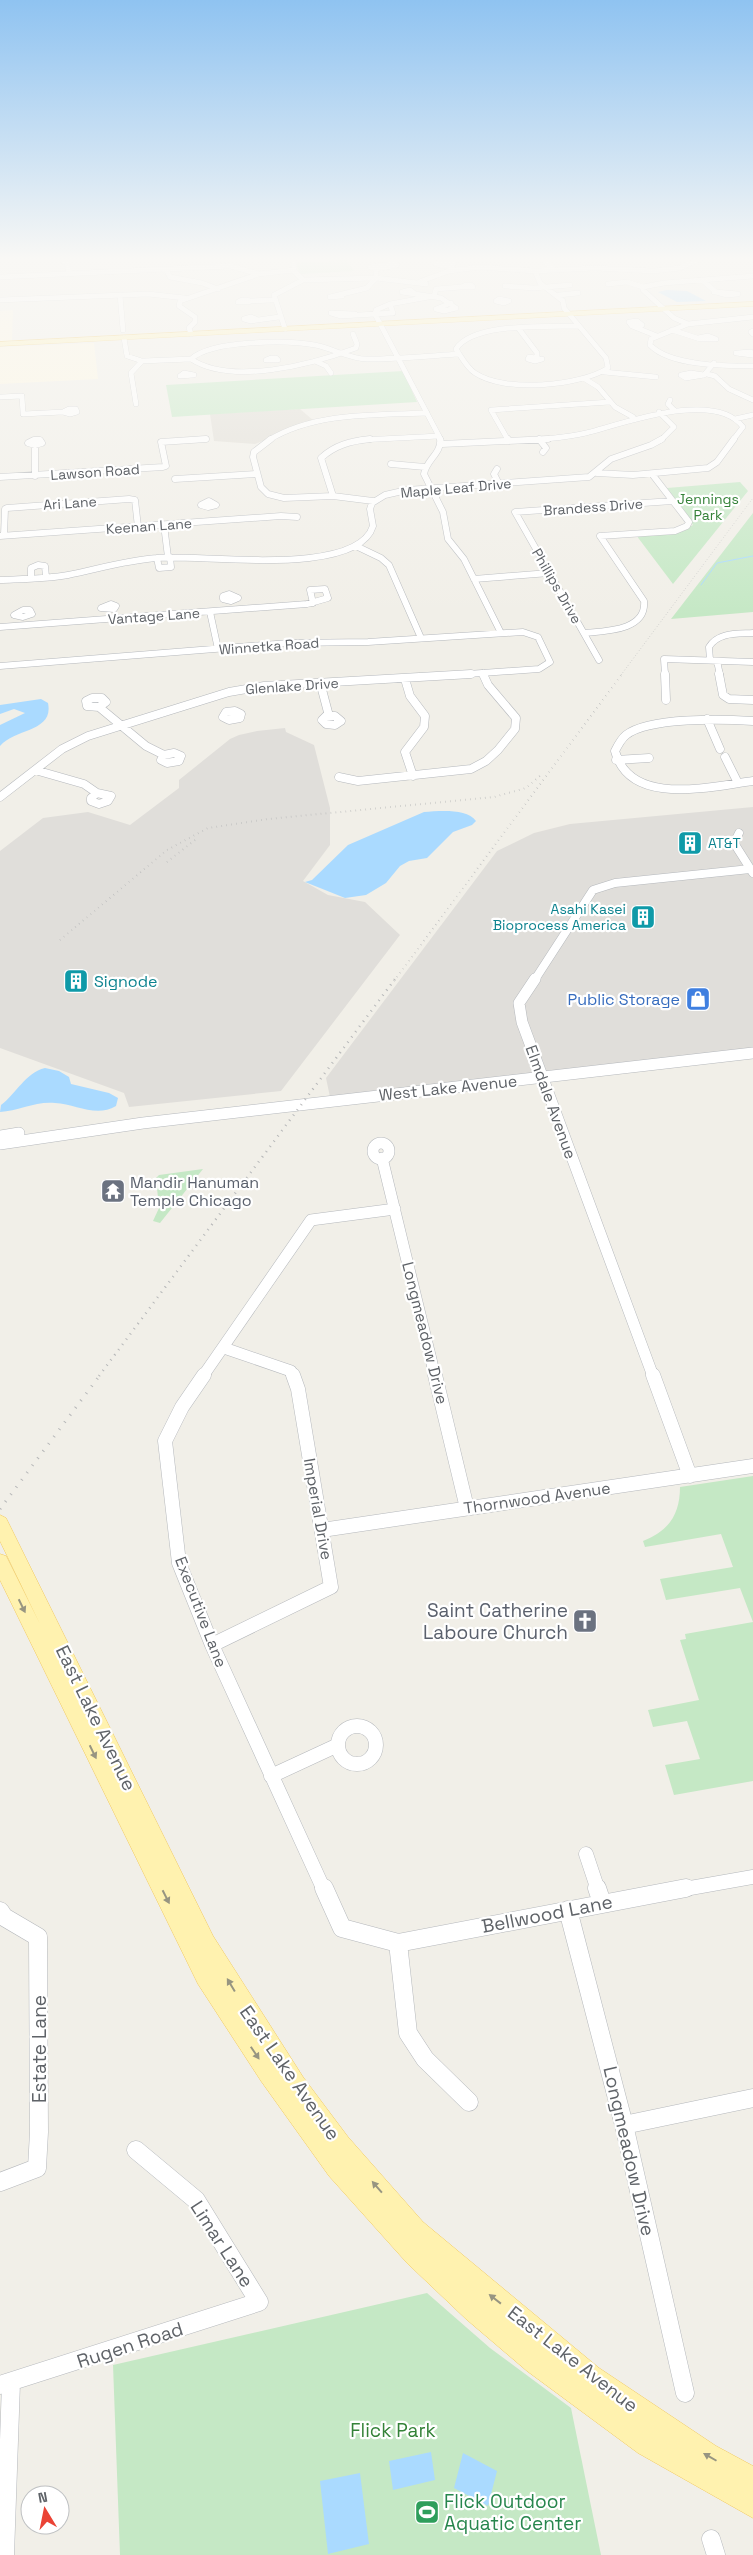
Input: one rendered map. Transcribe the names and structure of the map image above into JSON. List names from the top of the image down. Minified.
{"streets":{"main road":["East Lake Avenue"],"street":["Lawson Road","Maple Leaf Drive","Ari Lane","Brandess Drive","Keenan Lane","Phillips Drive","Vantage Lane","Winnetka Road","Glenlake Drive","West Lake Avenue","Elmdale Avenue","Longmeadow Drive","Thornwood Avenue","Imperial Drive","Executive Lane","Bellwood Lane","Estate Lane","Limar Lane","Rugen Road"]},"crossings":[["Ari Lane","Keenan Lane"],["Brandess Drive","Phillips Drive"],["Winnetka Road","Glenlake Drive"],["West Lake Avenue","Elmdale Avenue"],["Elmdale Avenue","Thornwood Avenue"],["Longmeadow Drive","Thornwood Avenue"],["Longmeadow Drive","Executive Lane"],["Longmeadow Drive","Bellwood Lane"],["Thornwood Avenue","Imperial Drive"],["Imperial Drive","Executive Lane"],["Executive Lane","Bellwood Lane"],["Limar Lane","Rugen Road"]],"parks":["Jennings Park","Flick Park"],"places":{"building":["AT&T","Asahi Kasei Bioprocess America","Signode"],"shop":["Public Storage"],"temple":["Mandir Hanuman Temple Chicago"],"church":["Saint Catherine Laboure Church"],"sports":["Flick Outdoor Aquatic Center"]},"north":"top"}
